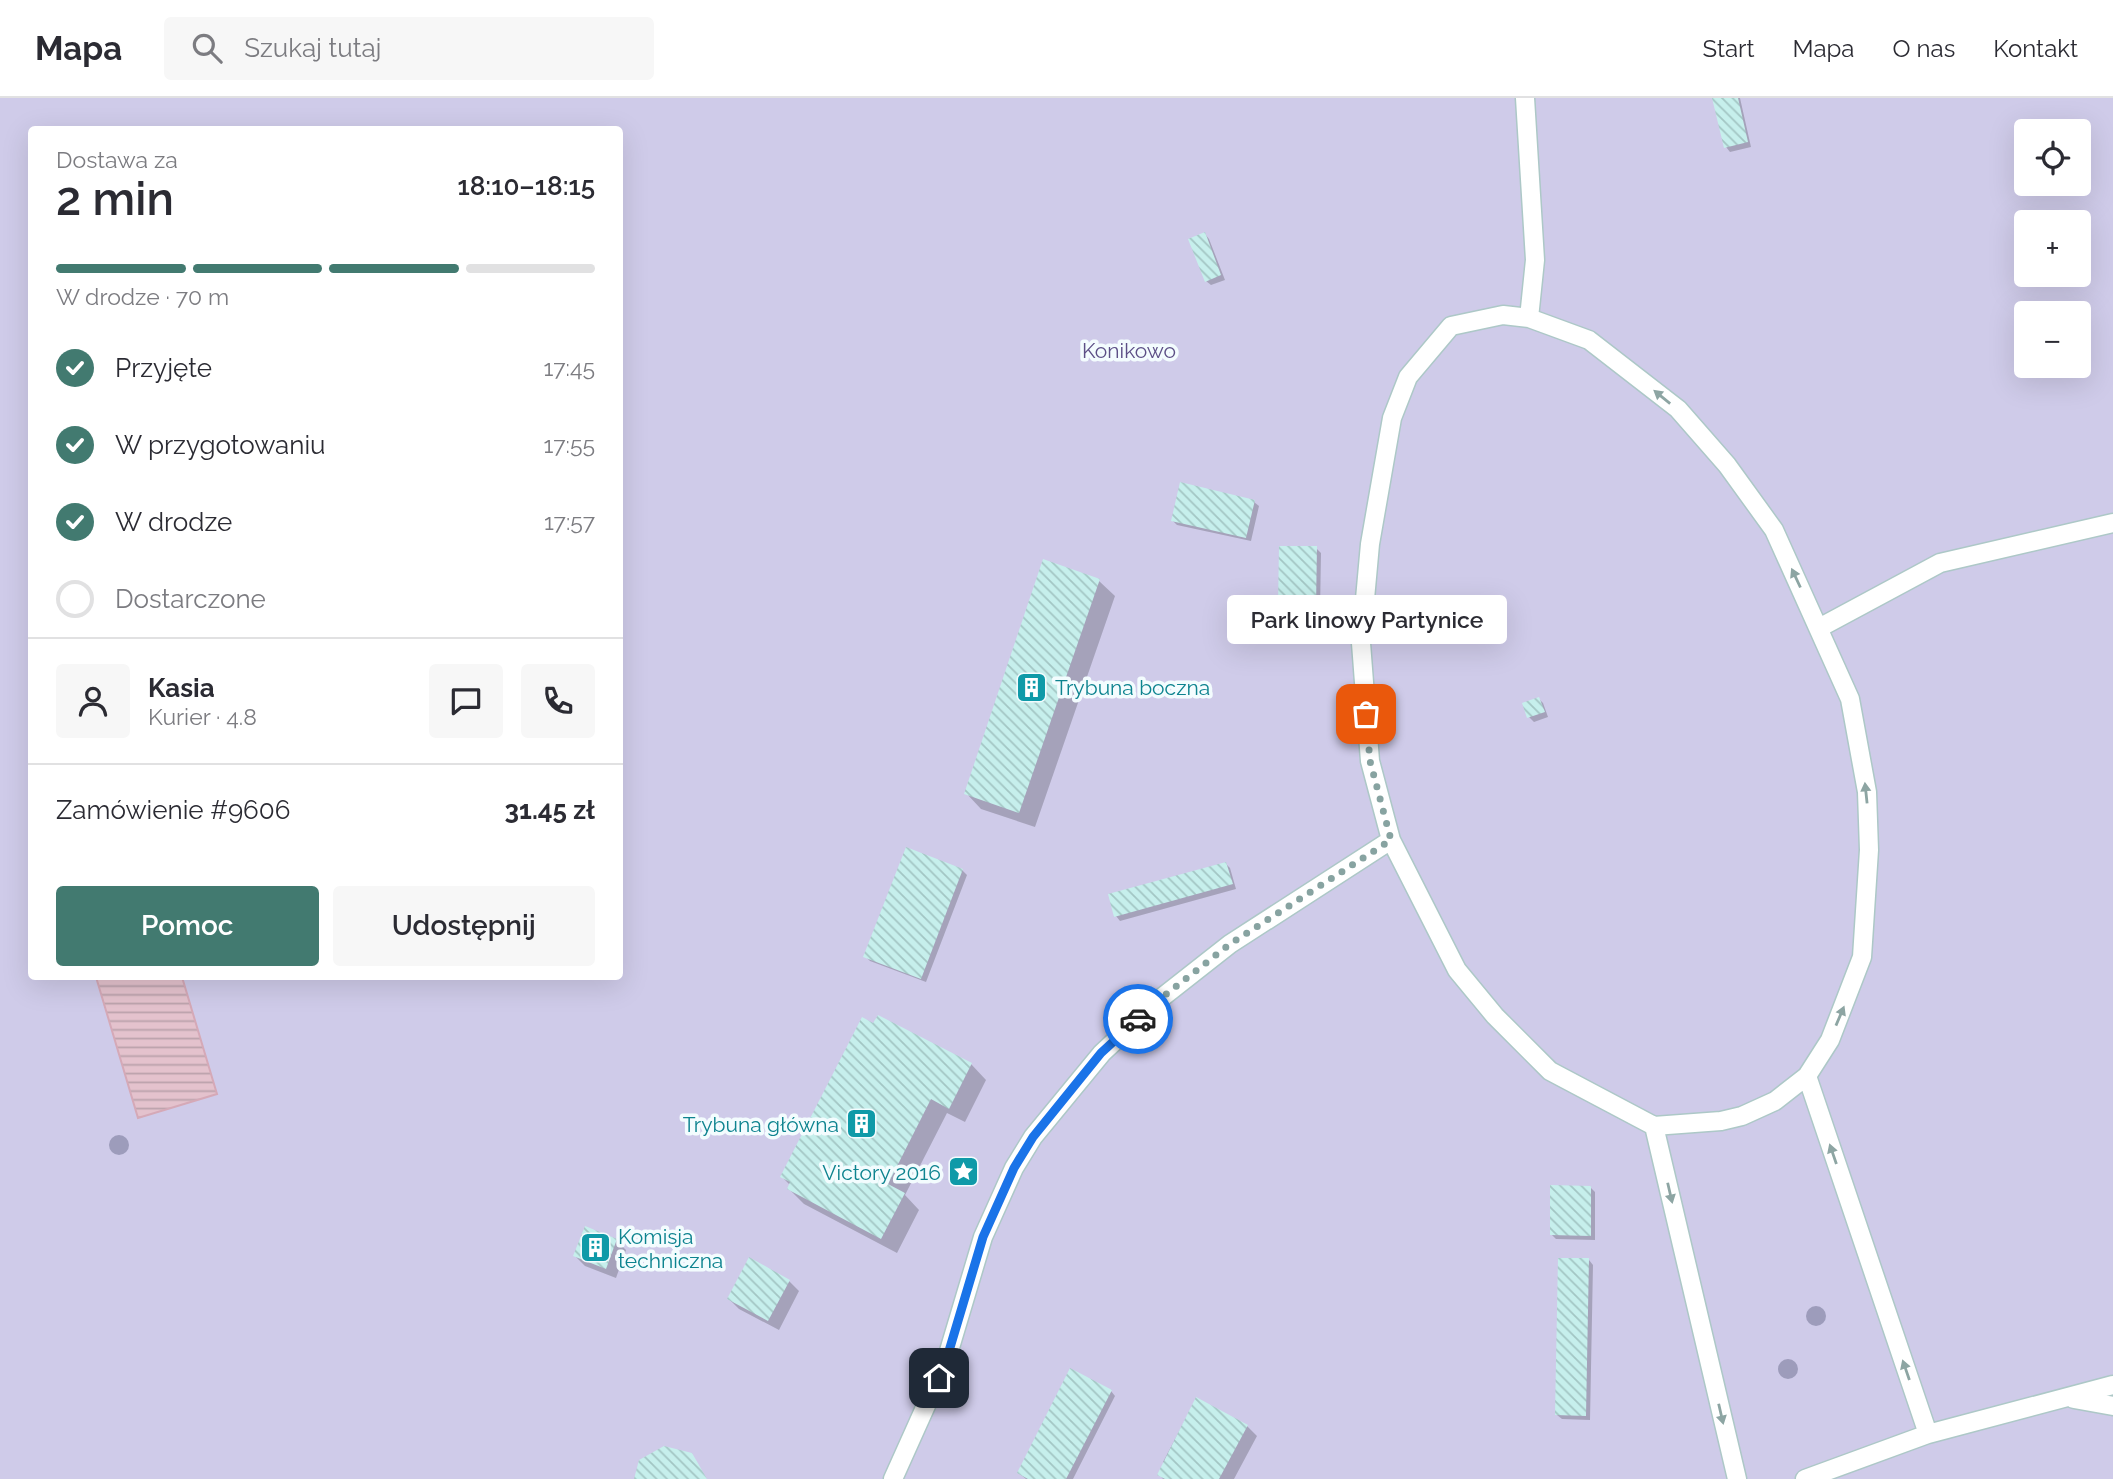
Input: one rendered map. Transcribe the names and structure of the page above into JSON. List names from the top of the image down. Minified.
{"parks":["Konikowo"],"places":{"building":["Trybuna boczna","Trybuna główna","Komisja techniczna"],"other":["Park linowy Partynice"],"place":["Victory 2016"]},"page":{"header":"Mapa","search":"Szukaj tutaj","nav":["Start","Mapa","O nas","Kontakt"],"map_buttons":["+","−"],"heading":["2 min","Dostawa za","18:10–18:15"],"panel":["Kasia","Kurier · 4.8","Zamówienie #9606","31.45 zł"],"bar":"W drodze · 70 m","list":[["Przyjęte","17:45"],["W przygotowaniu","17:55"],["W drodze","17:57"],"Dostarczone"],"bubble":"Park linowy Partynice","buttons":["Pomoc","Udostępnij"]}}
